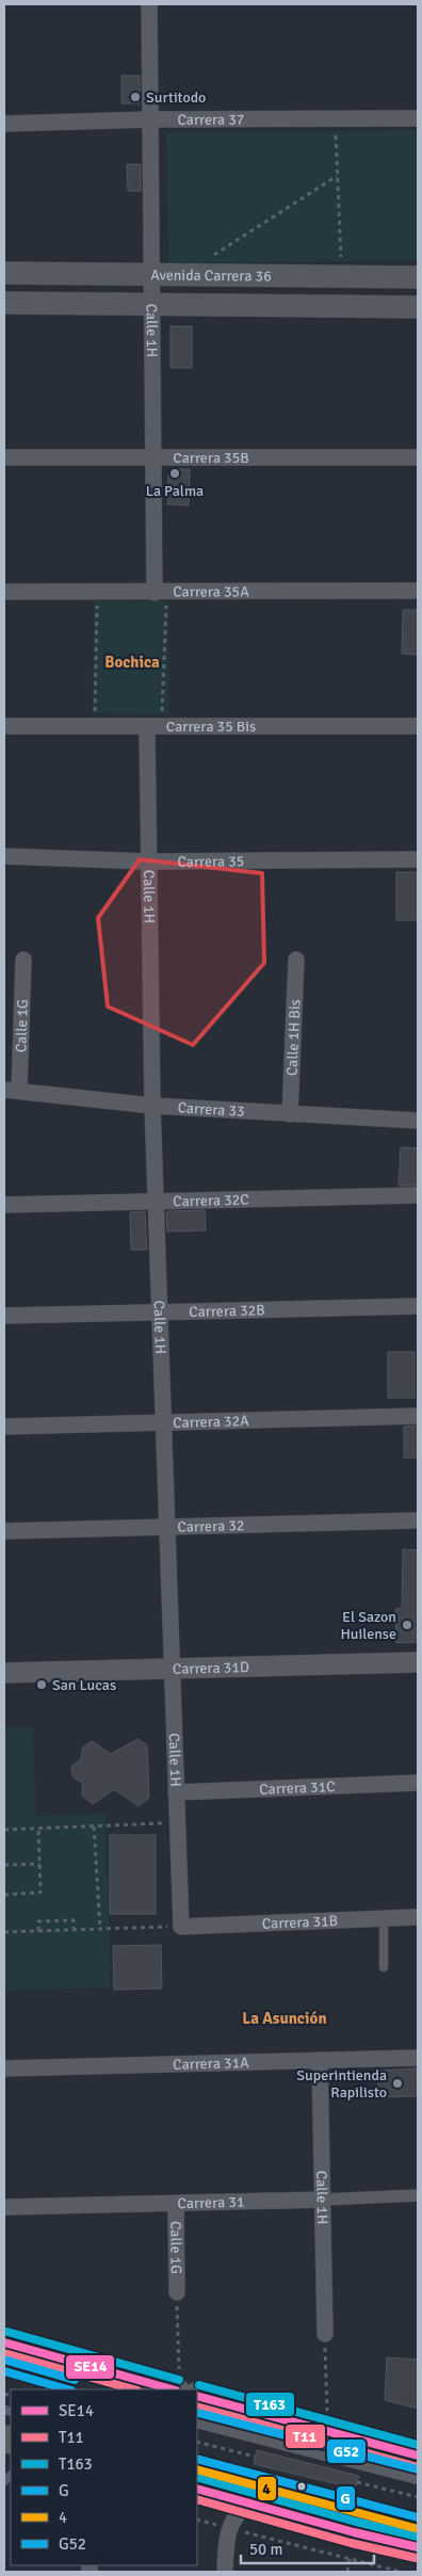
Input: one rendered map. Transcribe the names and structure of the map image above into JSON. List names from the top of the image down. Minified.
{"streets":{"main road":["Avenida Carrera 36"],"street":["Carrera 37","Calle 1H","Carrera 35B","Carrera 35A","Carrera 35 Bis","Carrera 35","Calle 1G","Calle 1H Bis","Carrera 33","Carrera 32C","Carrera 32B","Carrera 32A","Carrera 32","Carrera 31D","Carrera 31C","Carrera 31B","Carrera 31A","Carrera 31"]},"crossings":[["Carrera 37","Calle 1H"],["Avenida Carrera 36","Calle 1H"],["Calle 1H","Carrera 35B"],["Calle 1H","Carrera 35A"],["Calle 1H","Carrera 35 Bis"],["Calle 1H","Carrera 35"],["Calle 1H","Carrera 33"],["Calle 1H","Carrera 32C"],["Calle 1H","Carrera 32B"],["Calle 1H","Carrera 32A"],["Calle 1H","Carrera 32"],["Calle 1H","Carrera 31D"],["Calle 1H","Carrera 31C"],["Calle 1H","Carrera 31B"],["Calle 1H","Carrera 31A"],["Calle 1H","Carrera 31"],["Calle 1G","Carrera 33"],["Calle 1G","Carrera 31"],["Calle 1H Bis","Carrera 33"]],"districts":["Bochica","La Asunción"],"places":["Surtitodo","La Palma","El Sazon Huilense","San Lucas","Superintienda Rapilisto"],"lines":["transit line T163","transit line SE14","transit line T11","transit line G52","transit line G","transit line 4"],"legend":["SE14","T11","T163","G","4","G52"],"scale_bar":"50 m"}
